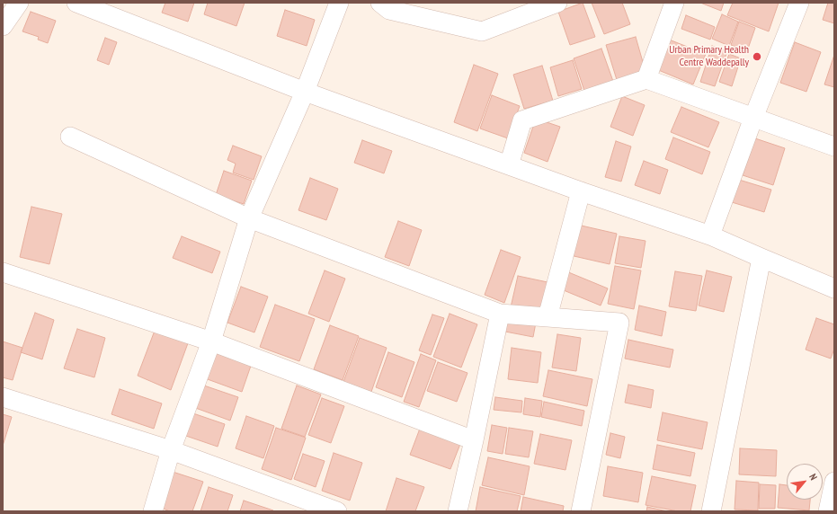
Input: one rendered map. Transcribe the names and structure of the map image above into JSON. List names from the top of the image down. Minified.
{"places":["Urban Primary Health Centre Waddepally"],"north":"top right"}
